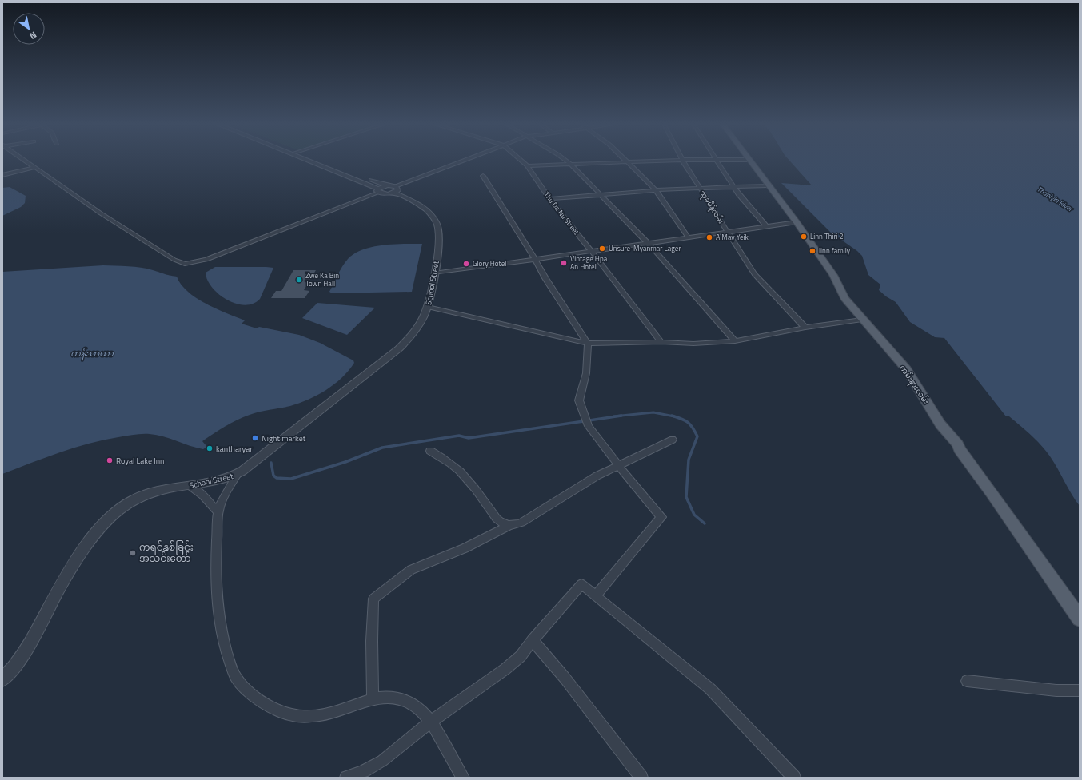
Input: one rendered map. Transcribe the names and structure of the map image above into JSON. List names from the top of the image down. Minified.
{"streets":{"main road":["ကမ်းနားလမ်း"],"street":["သုခမိန်လမ်း","Thu Da Nu Street","School Street"]},"water":["Thanlyin River","ကန်သာယာ"],"places":["Linn Thiri 2","A May Yeik","Unsure-Myanmar Lager","linn family","Vintage Hpa An Hotel","Glory Hotel","Zwe Ka Bin Town Hall","Night market","kantharyar","Royal Lake Inn","ကရင်နှစ်ခြင်း အသင်းတော်"],"north":"bottom right"}
